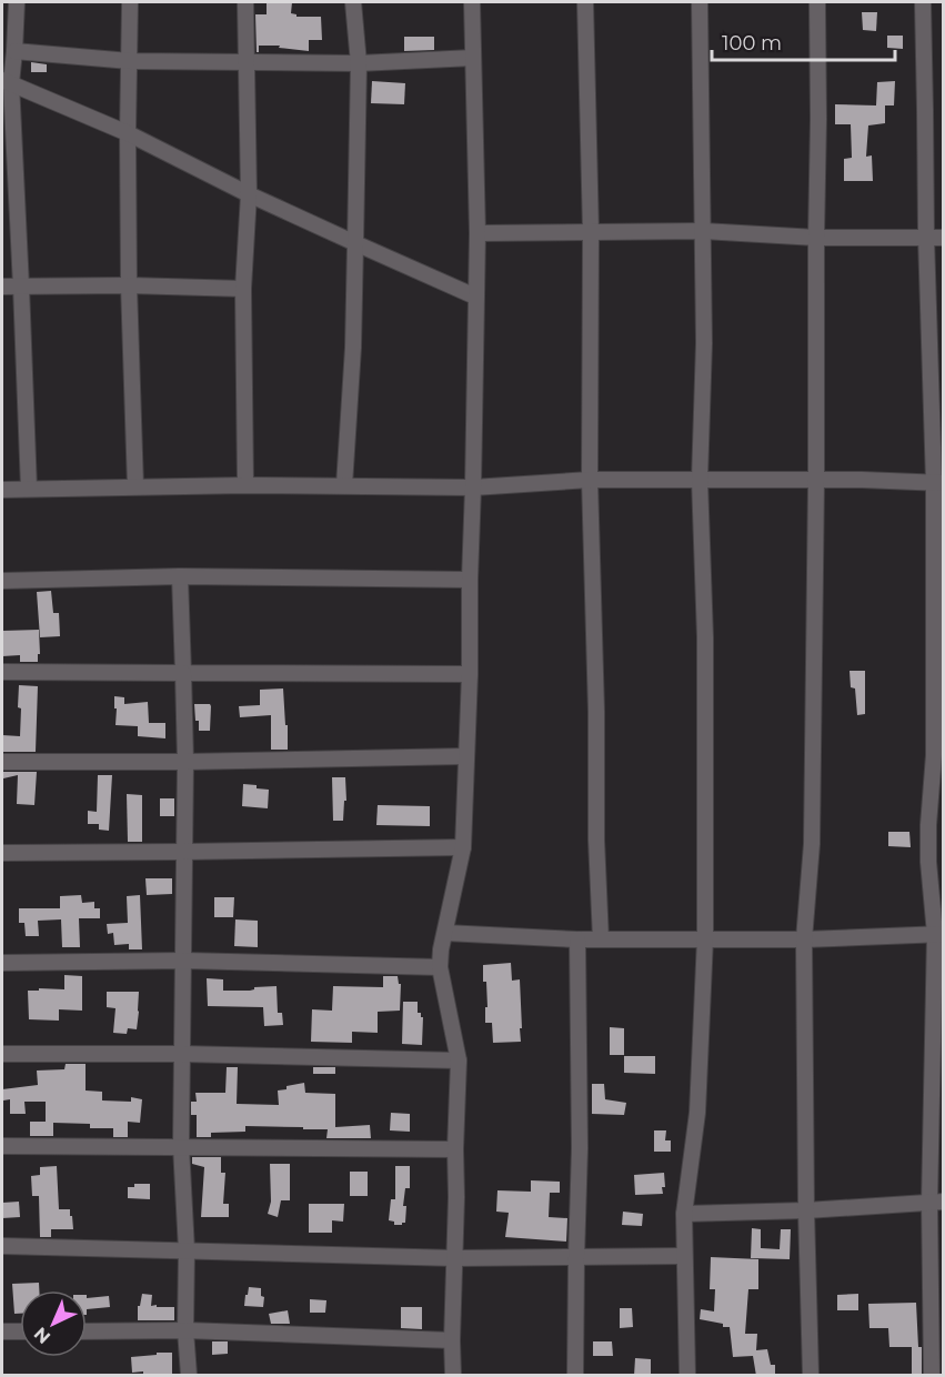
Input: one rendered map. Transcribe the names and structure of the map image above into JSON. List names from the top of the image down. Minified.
{"scale_bar":"100 m","north":"bottom left"}
